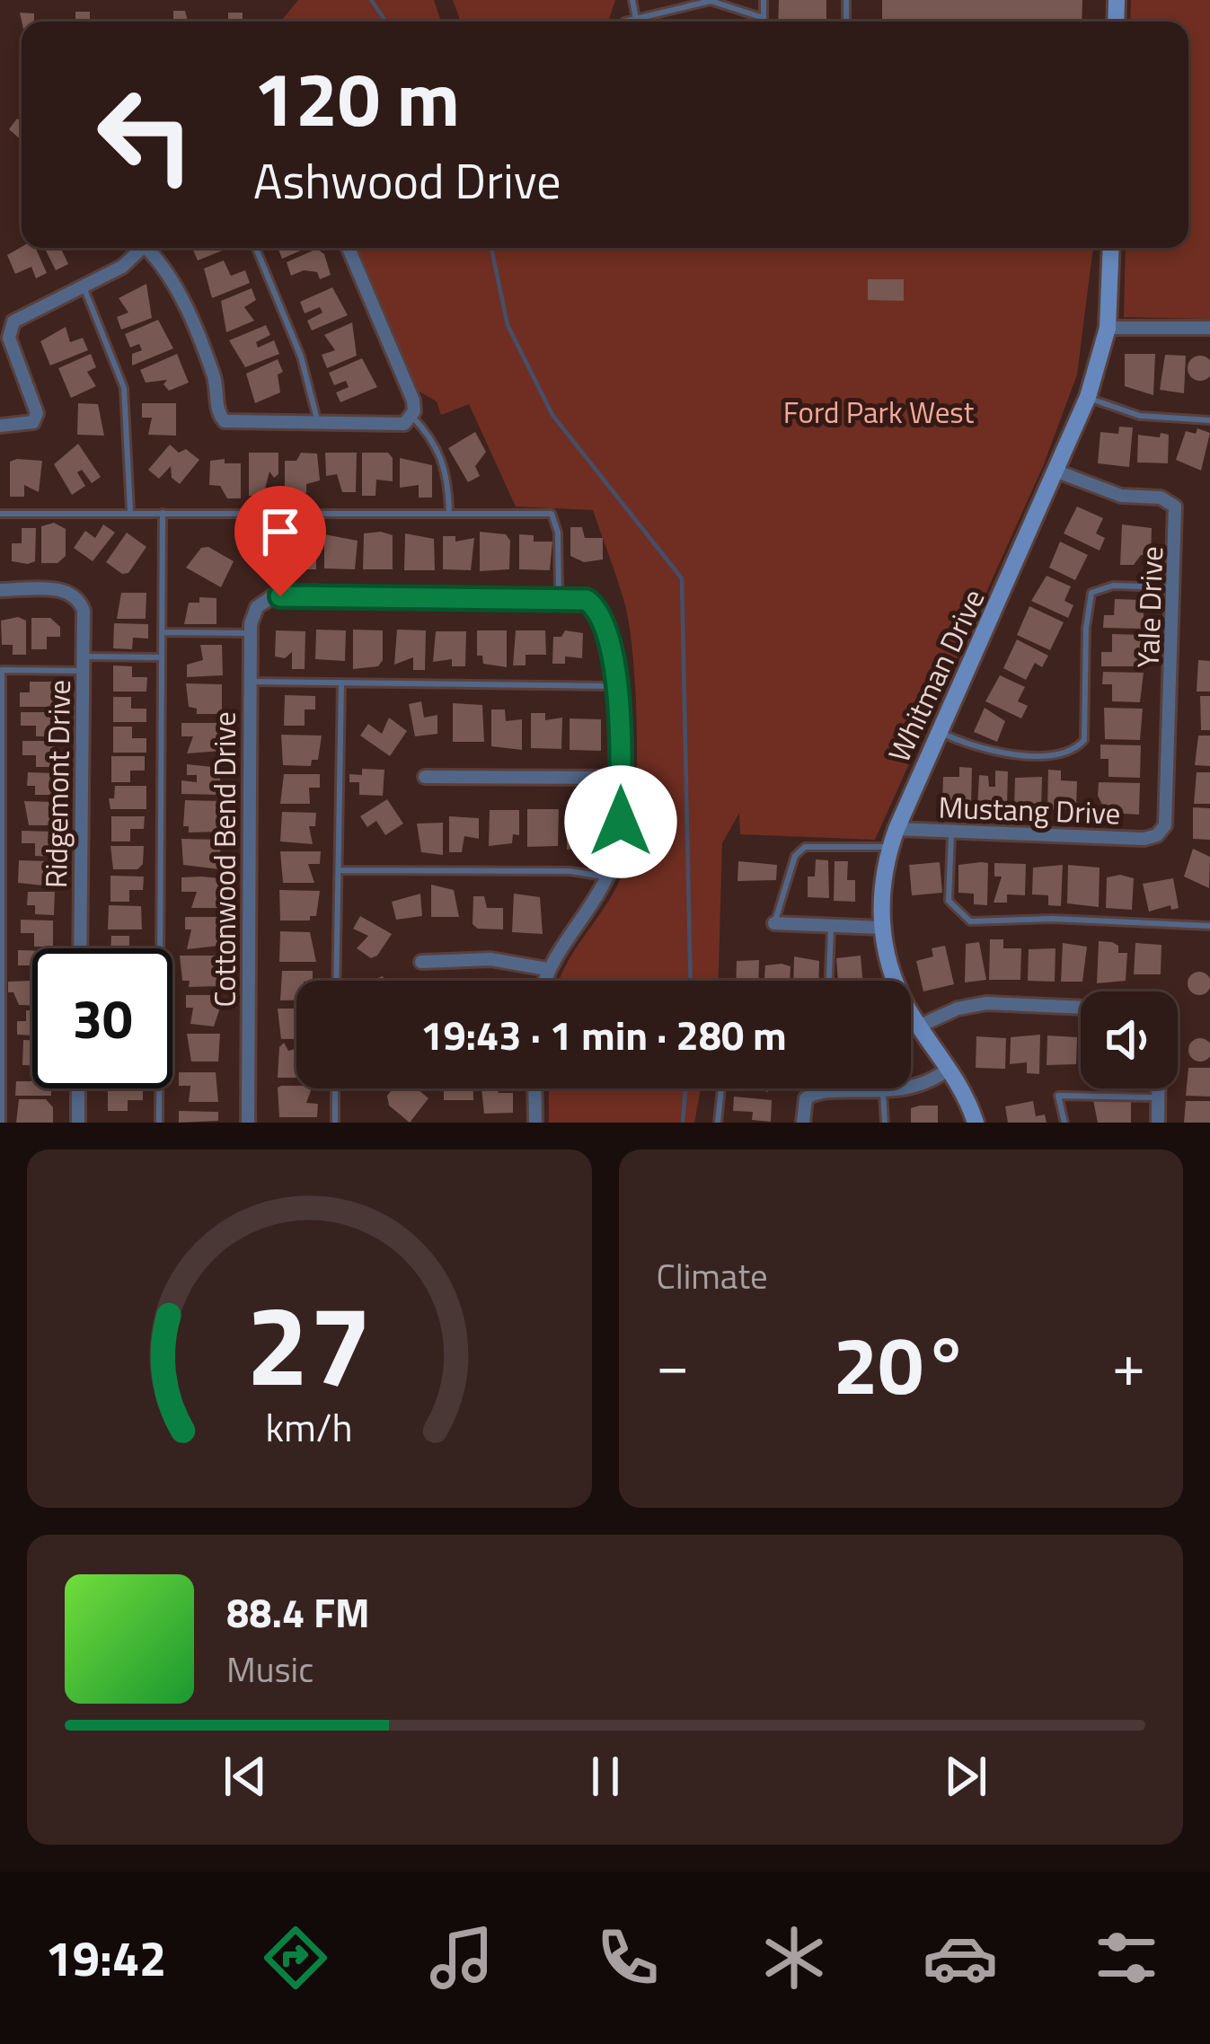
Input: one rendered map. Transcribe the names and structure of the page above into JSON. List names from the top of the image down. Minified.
{"streets":{"street":["Yale Drive","Whitman Drive","Ridgemont Drive","Mustang Drive","Cottonwood Bend Drive"]},"crossings":[["Yale Drive","Whitman Drive"],["Yale Drive","Mustang Drive"],["Whitman Drive","Mustang Drive"]],"parks":["Ford Park West"],"page":{"turn":["120 m","Ashwood Drive"],"limit":"30","trip":"19:43 · 1 min · 280 m","tile":"Climate","heat":["−","20°","+"],"song":["88.4 FM","Music"],"tabs":"19:42","gauge":["27","km/h"]}}
